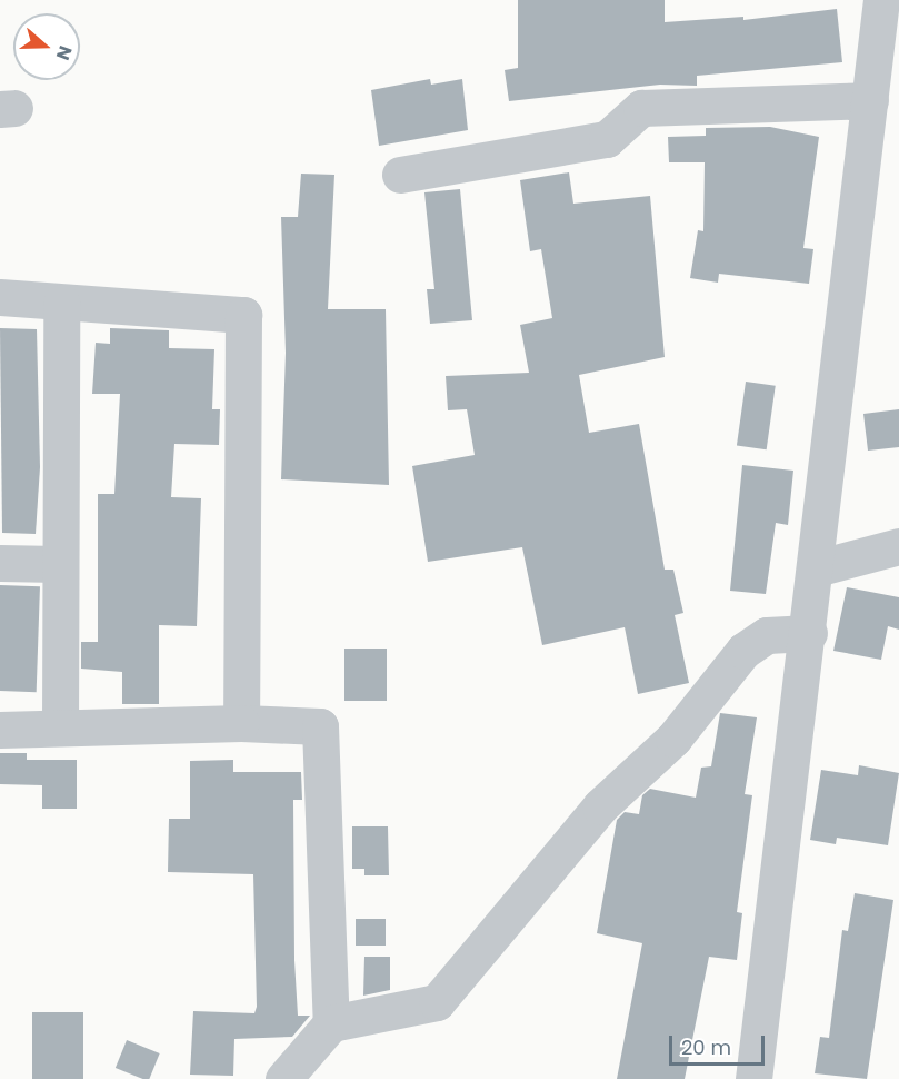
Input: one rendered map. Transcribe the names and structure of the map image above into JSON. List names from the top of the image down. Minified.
{"scale_bar":"20 m","north":"right"}
